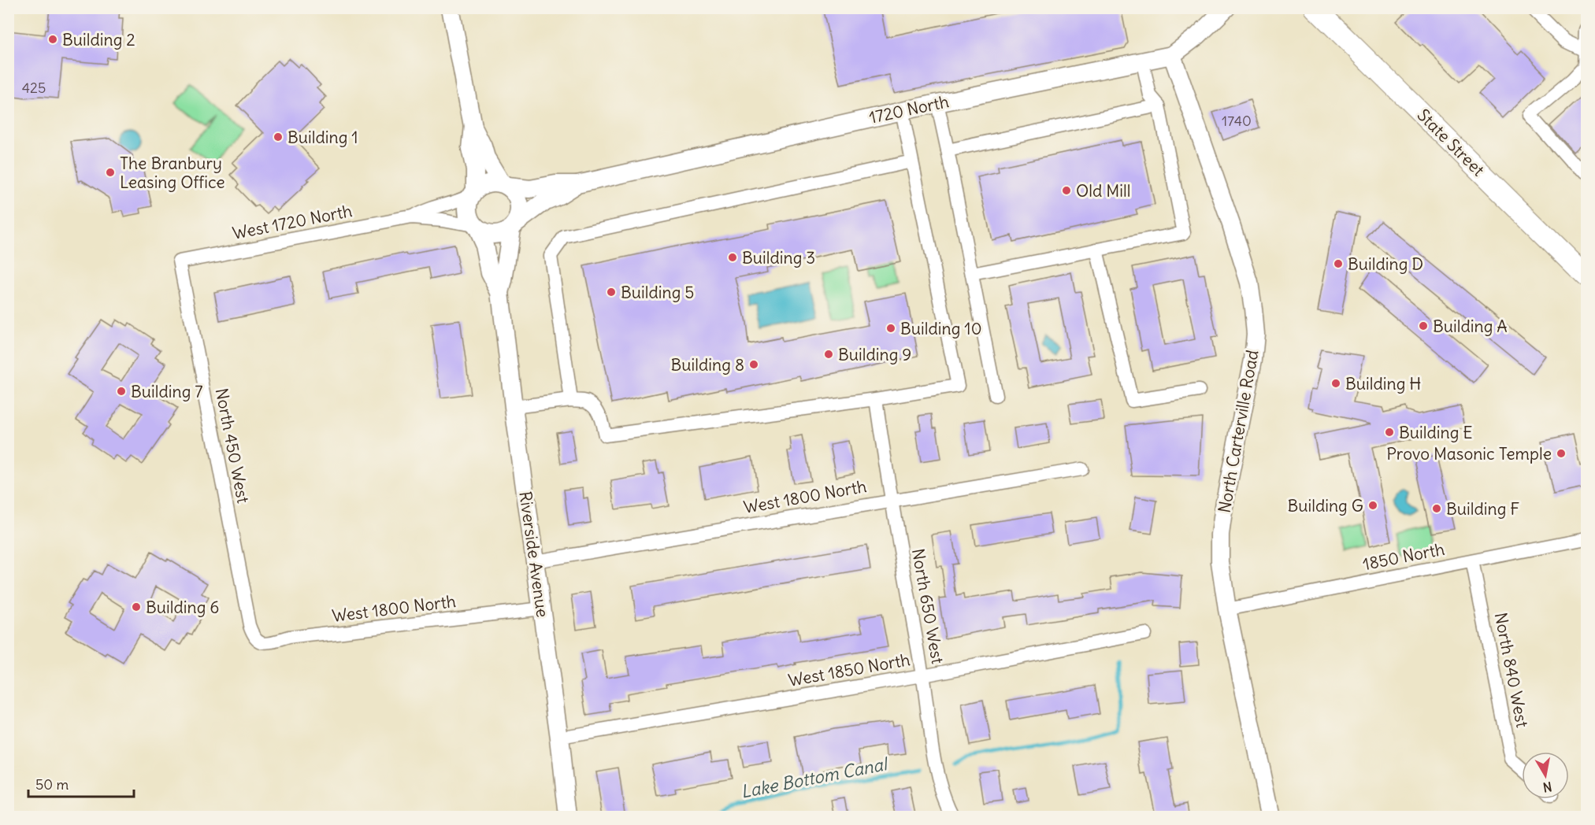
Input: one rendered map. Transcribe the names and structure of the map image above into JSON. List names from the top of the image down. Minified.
{"streets":{"main road":["State Street"],"street":["1720 North","West 1720 North","North Carterville Road","North 450 West","West 1800 North","Riverside Avenue","1850 North","North 650 West","West 1850 North","North 840 West"]},"crossings":[["1720 North","West 1720 North"],["1720 North","North Carterville Road"],["1720 North","Riverside Avenue"],["West 1720 North","North 450 West"],["West 1720 North","Riverside Avenue"],["North Carterville Road","1850 North"],["North 450 West","West 1800 North"],["West 1800 North","Riverside Avenue"],["West 1800 North","North 650 West"],["Riverside Avenue","West 1850 North"],["1850 North","North 840 West"],["North 650 West","West 1850 North"]],"water":["Lake Bottom Canal"],"places":["Building 2","Building 1","The Branbury Leasing Office","Old Mill","Building 3","Building D","Building 5","Building A","Building 10","Building 9","Building 8","Building H","Building 7","Building E","Provo Masonic Temple","Building G","Building F","Building 6"],"house_numbers":["425","1740"],"scale_bar":"50 m","north":"bottom"}
